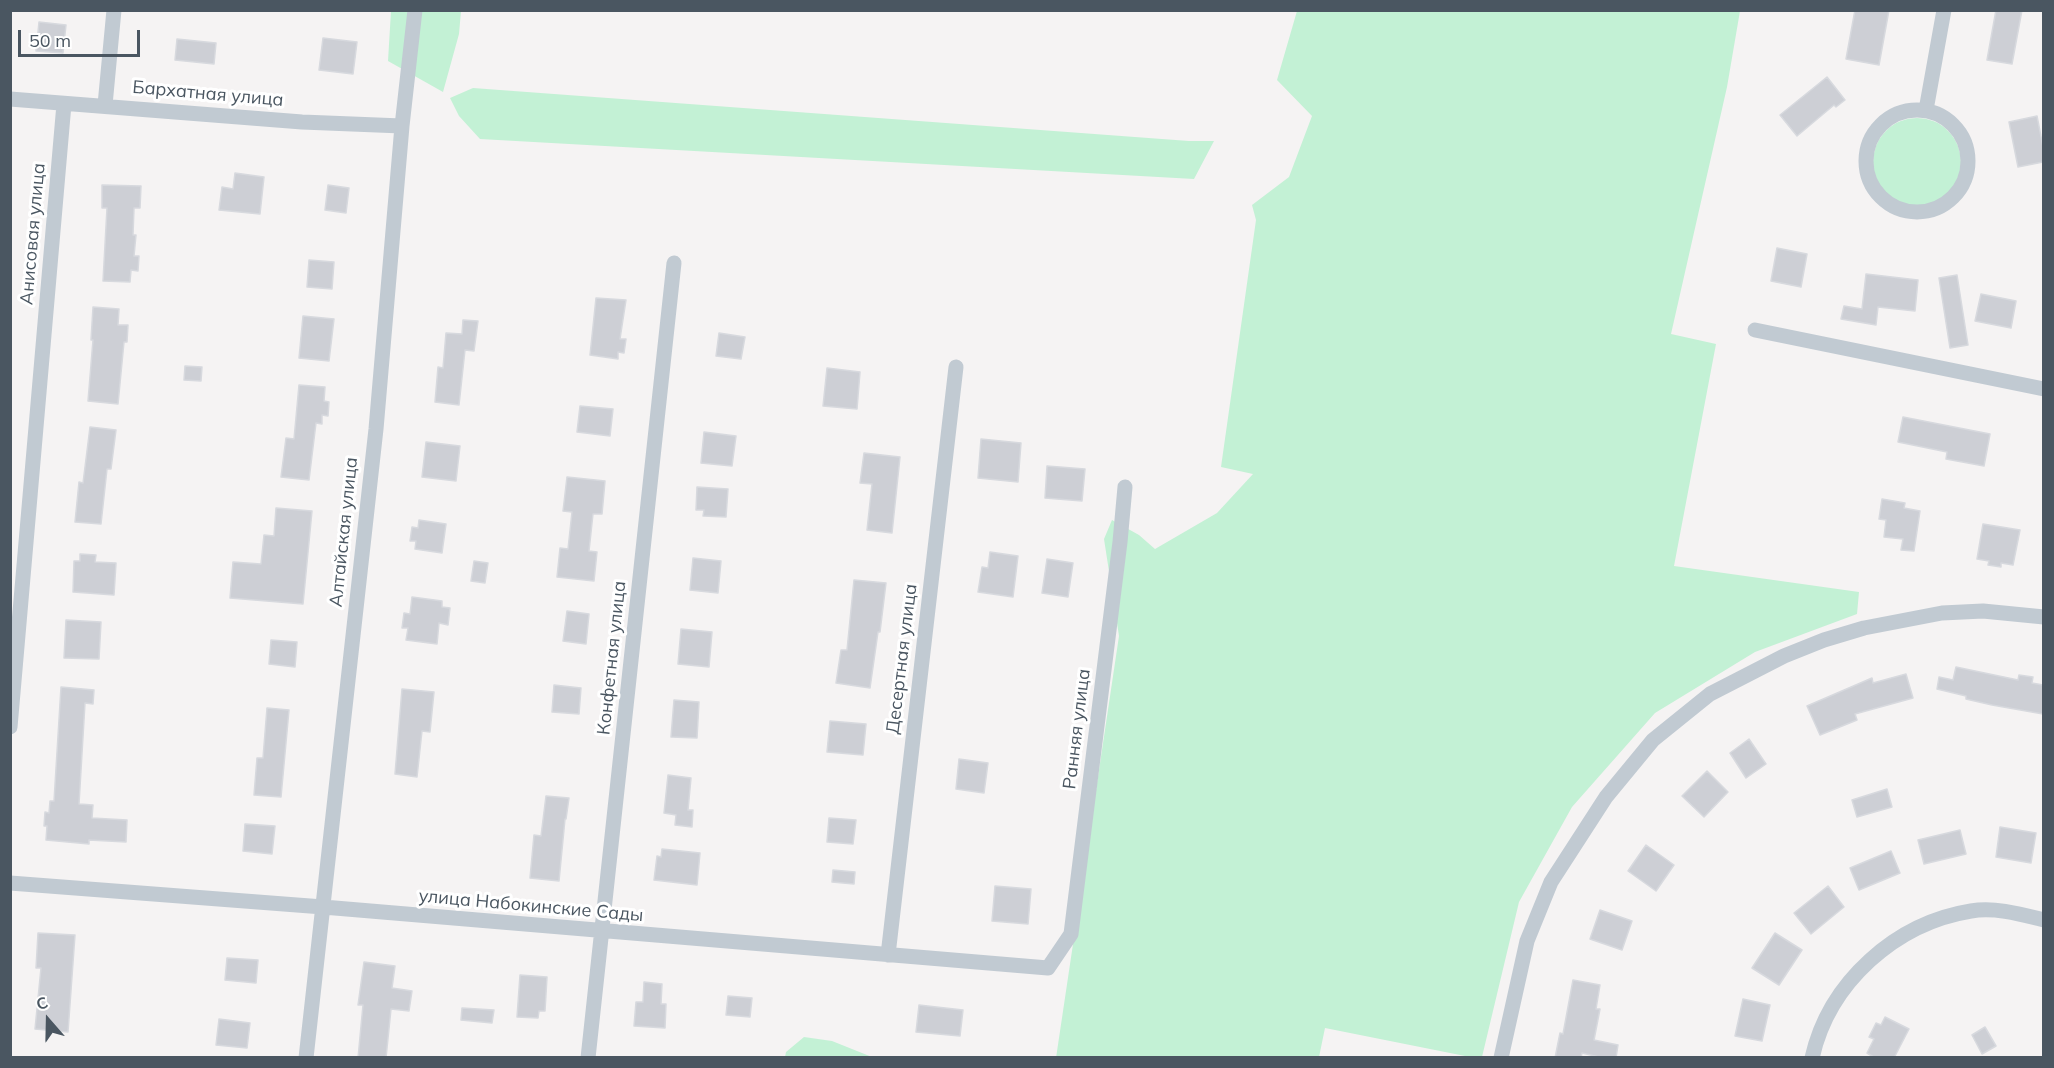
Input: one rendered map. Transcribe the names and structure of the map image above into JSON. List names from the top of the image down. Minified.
{"streets":{"street":["Бархатная улица","Анисовая улица","Алтайская улица","Конфетная улица","Десертная улица","Ранняя улица","улица Набокинские Сады"]},"crossings":[["Бархатная улица","Анисовая улица"],["Бархатная улица","Алтайская улица"],["Алтайская улица","улица Набокинские Сады"],["Конфетная улица","улица Набокинские Сады"],["Десертная улица","улица Набокинские Сады"],["Ранняя улица","улица Набокинские Сады"]],"scale_bar":"50 m","north":"top"}
